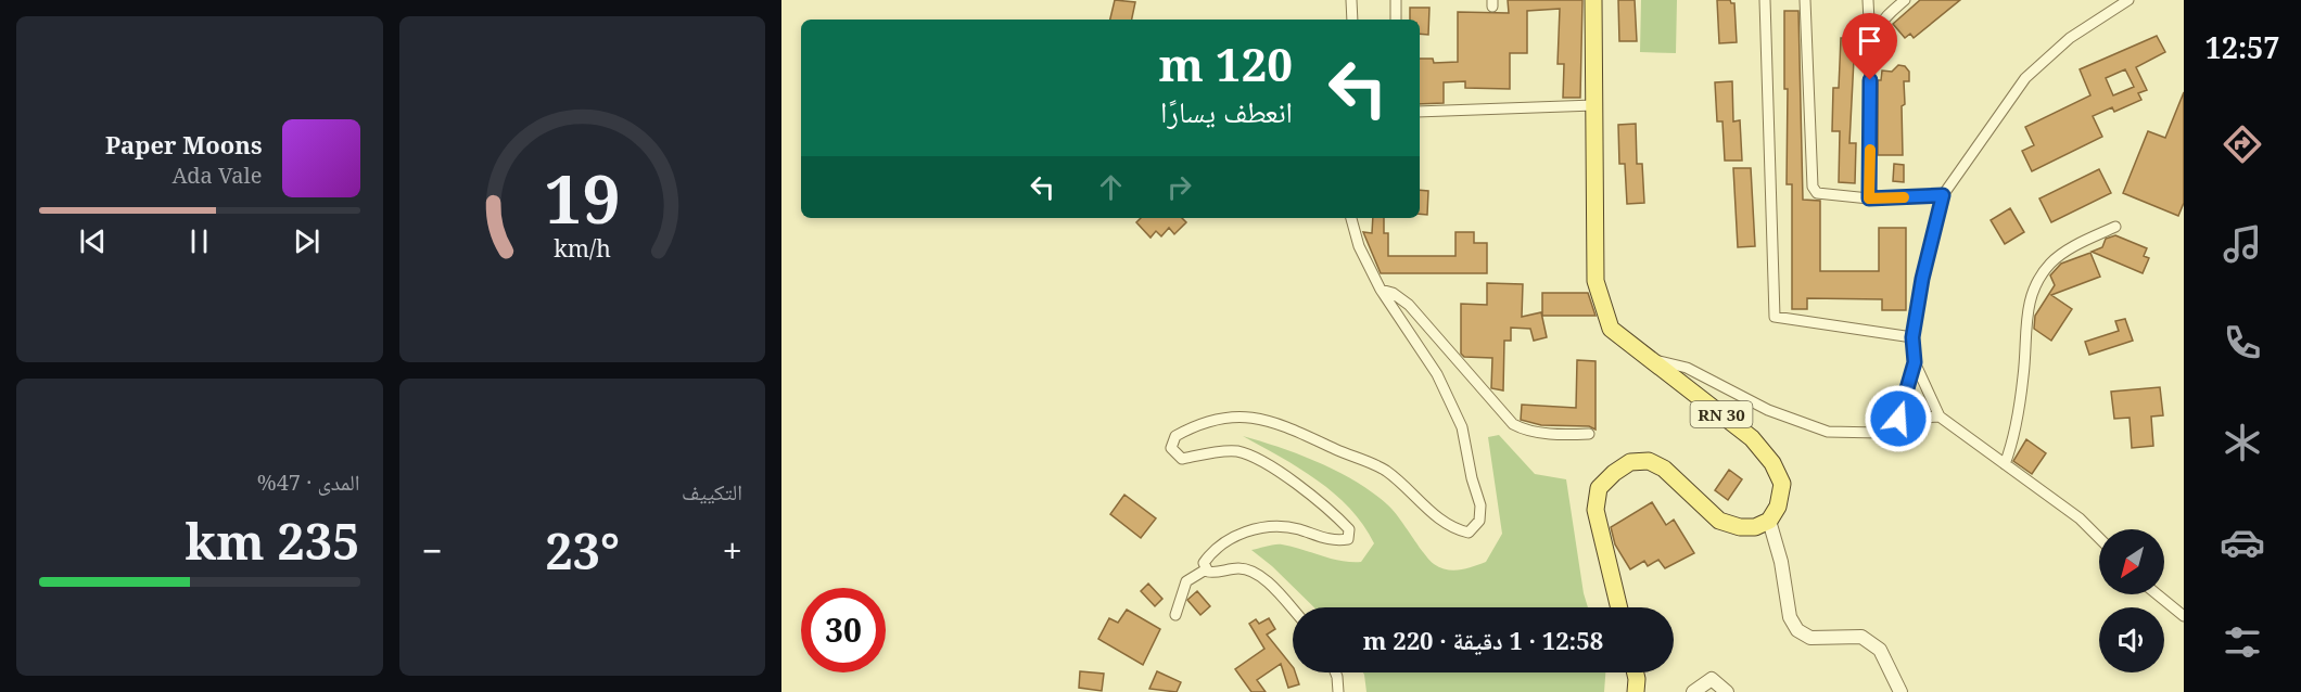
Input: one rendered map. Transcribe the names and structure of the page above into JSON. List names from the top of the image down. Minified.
{"streets":{"main road":["RN 30"]},"north":"bottom left","page":{"tabs":"12:57","turn":["120 m","انعطف يسارًا"],"song":["Paper Moons","Ada Vale"],"tile":["التكييف",["المدى · 47%","235 km"]],"heat":["−","23°","+"],"limit":"30","trip":"12:58 · 1 دقيقة · 220 m","gauge":["19","km/h"]}}
